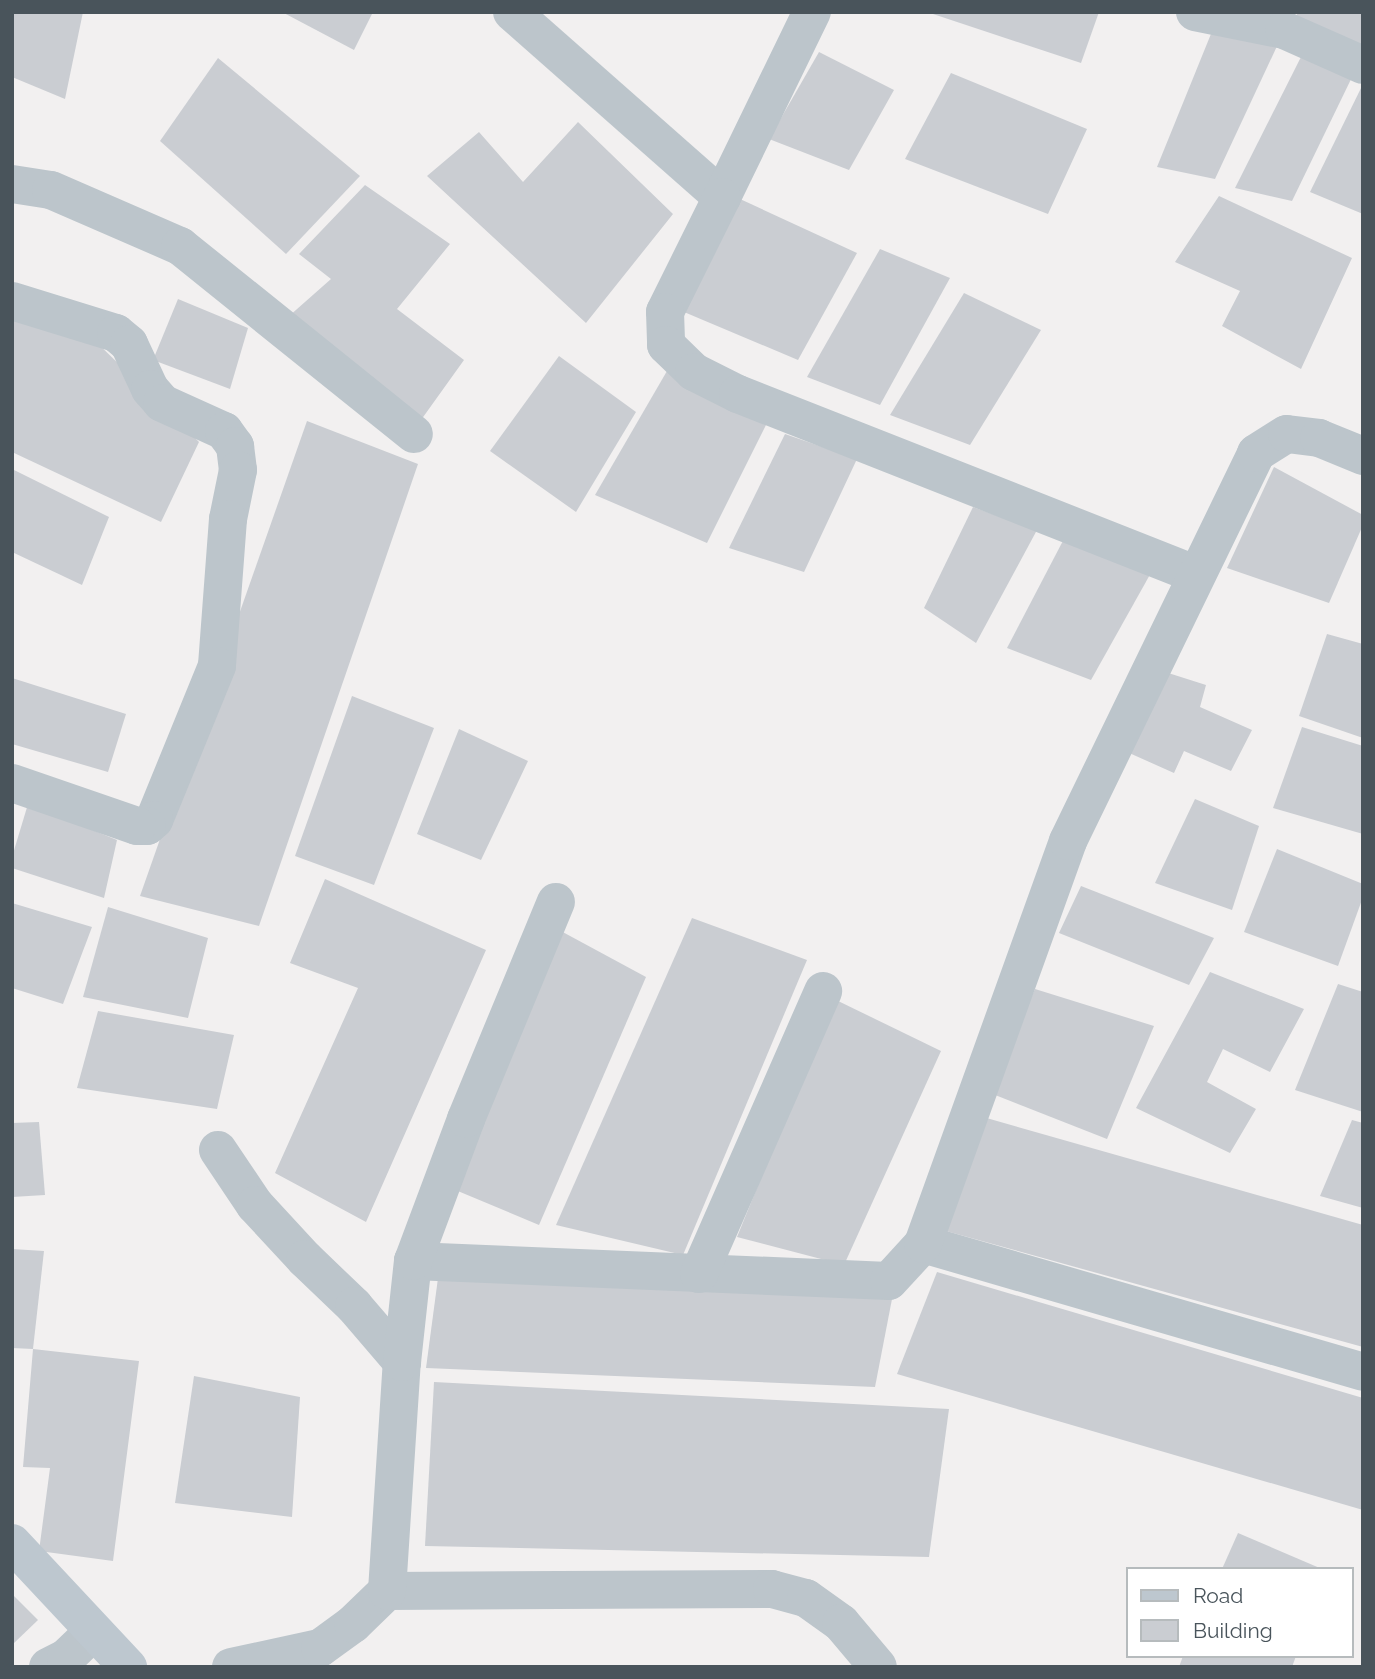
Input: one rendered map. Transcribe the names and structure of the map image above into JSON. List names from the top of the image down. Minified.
{"legend":["Road","Building"]}
